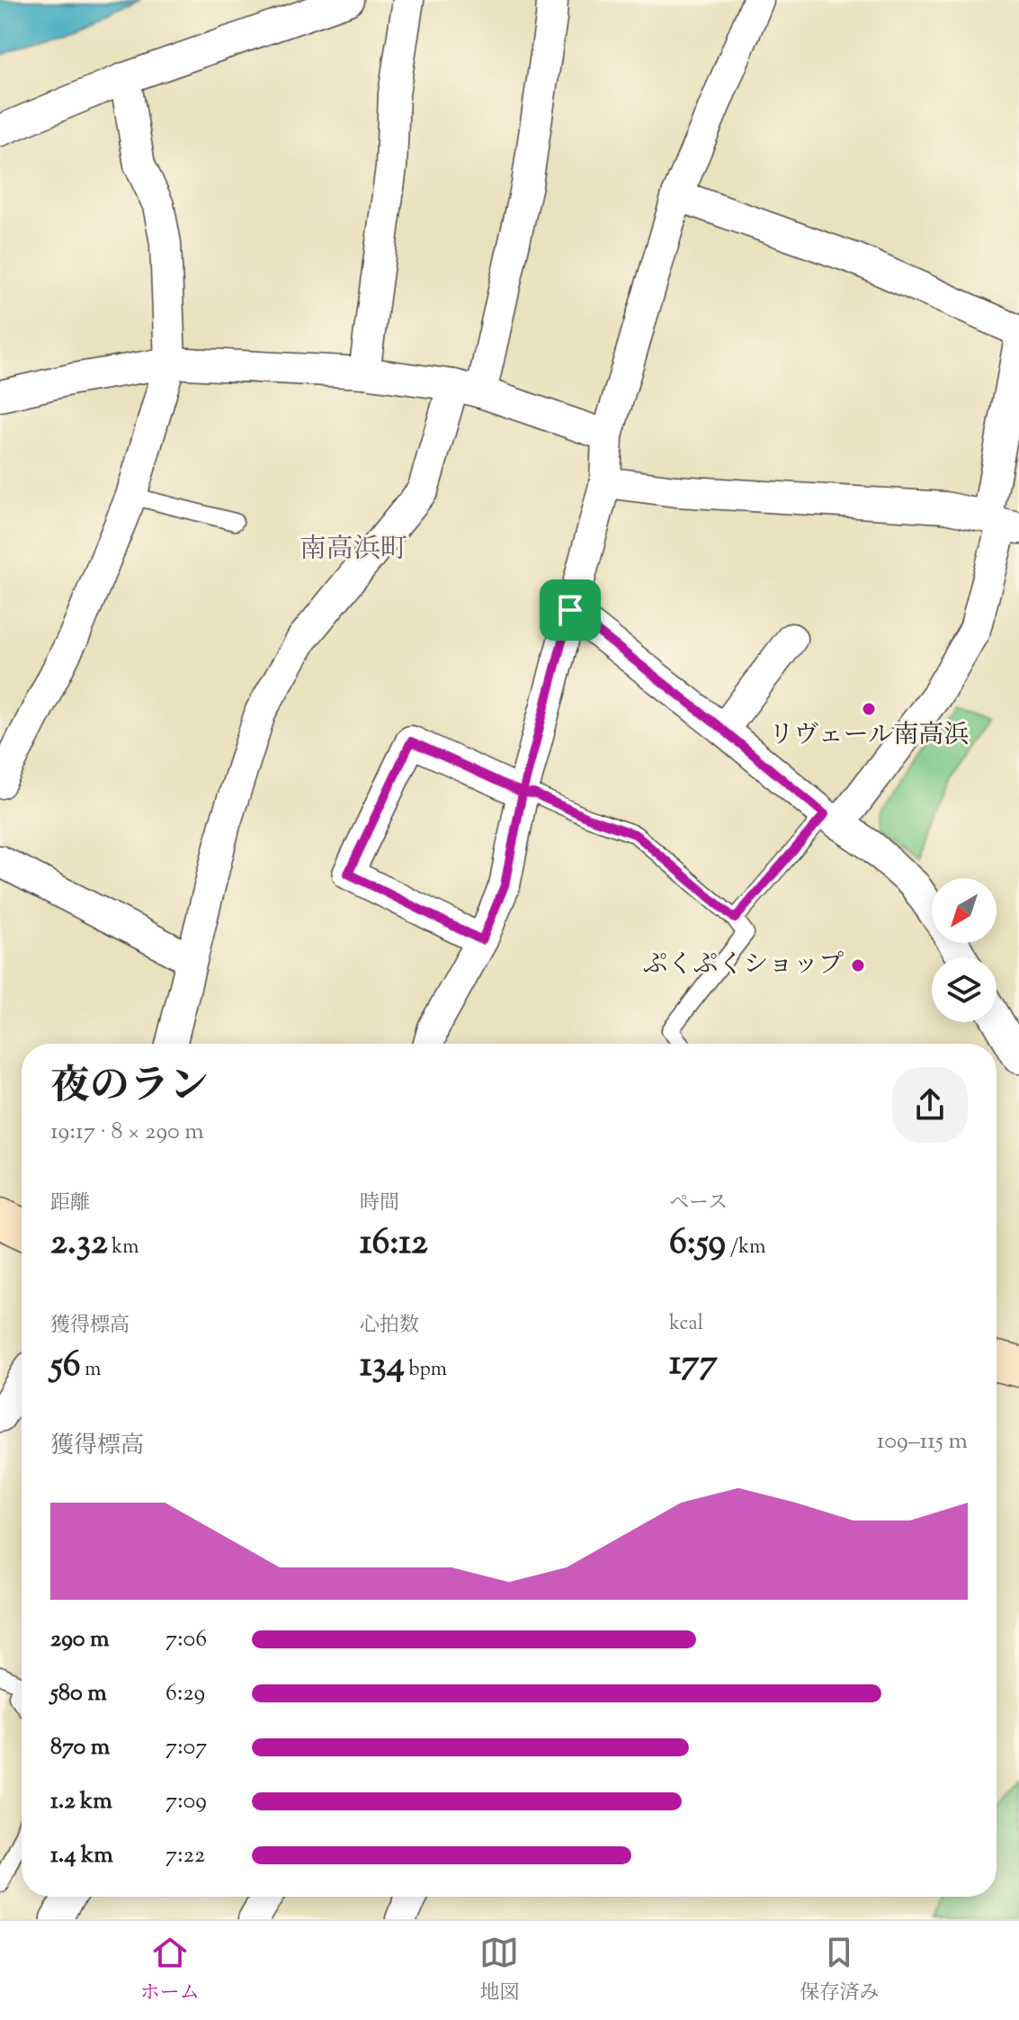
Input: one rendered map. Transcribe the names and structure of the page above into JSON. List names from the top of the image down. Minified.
{"districts":["南高浜町"],"places":["リヴェール南高浜","ぷくぷくショップ"],"north":"bottom left","page":{"heading":["夜のラン","19:17 · 8 × 290 m"],"stats":[["距離","2.32 km"],["時間","16:12"],["ペース","6:59 /km"],["獲得標高","56 m"],["心拍数","134 bpm"],["kcal","177"]],"chart":["獲得標高","109–115 m"],"list":[{"name":"290 m","note":"7:06"},{"name":"580 m","note":"6:29"},{"name":"870 m","note":"7:07"},{"name":"1.2 km","note":"7:09"},{"name":"1.4 km","note":"7:22"}],"tabs":["ホーム","地図","保存済み"]}}
